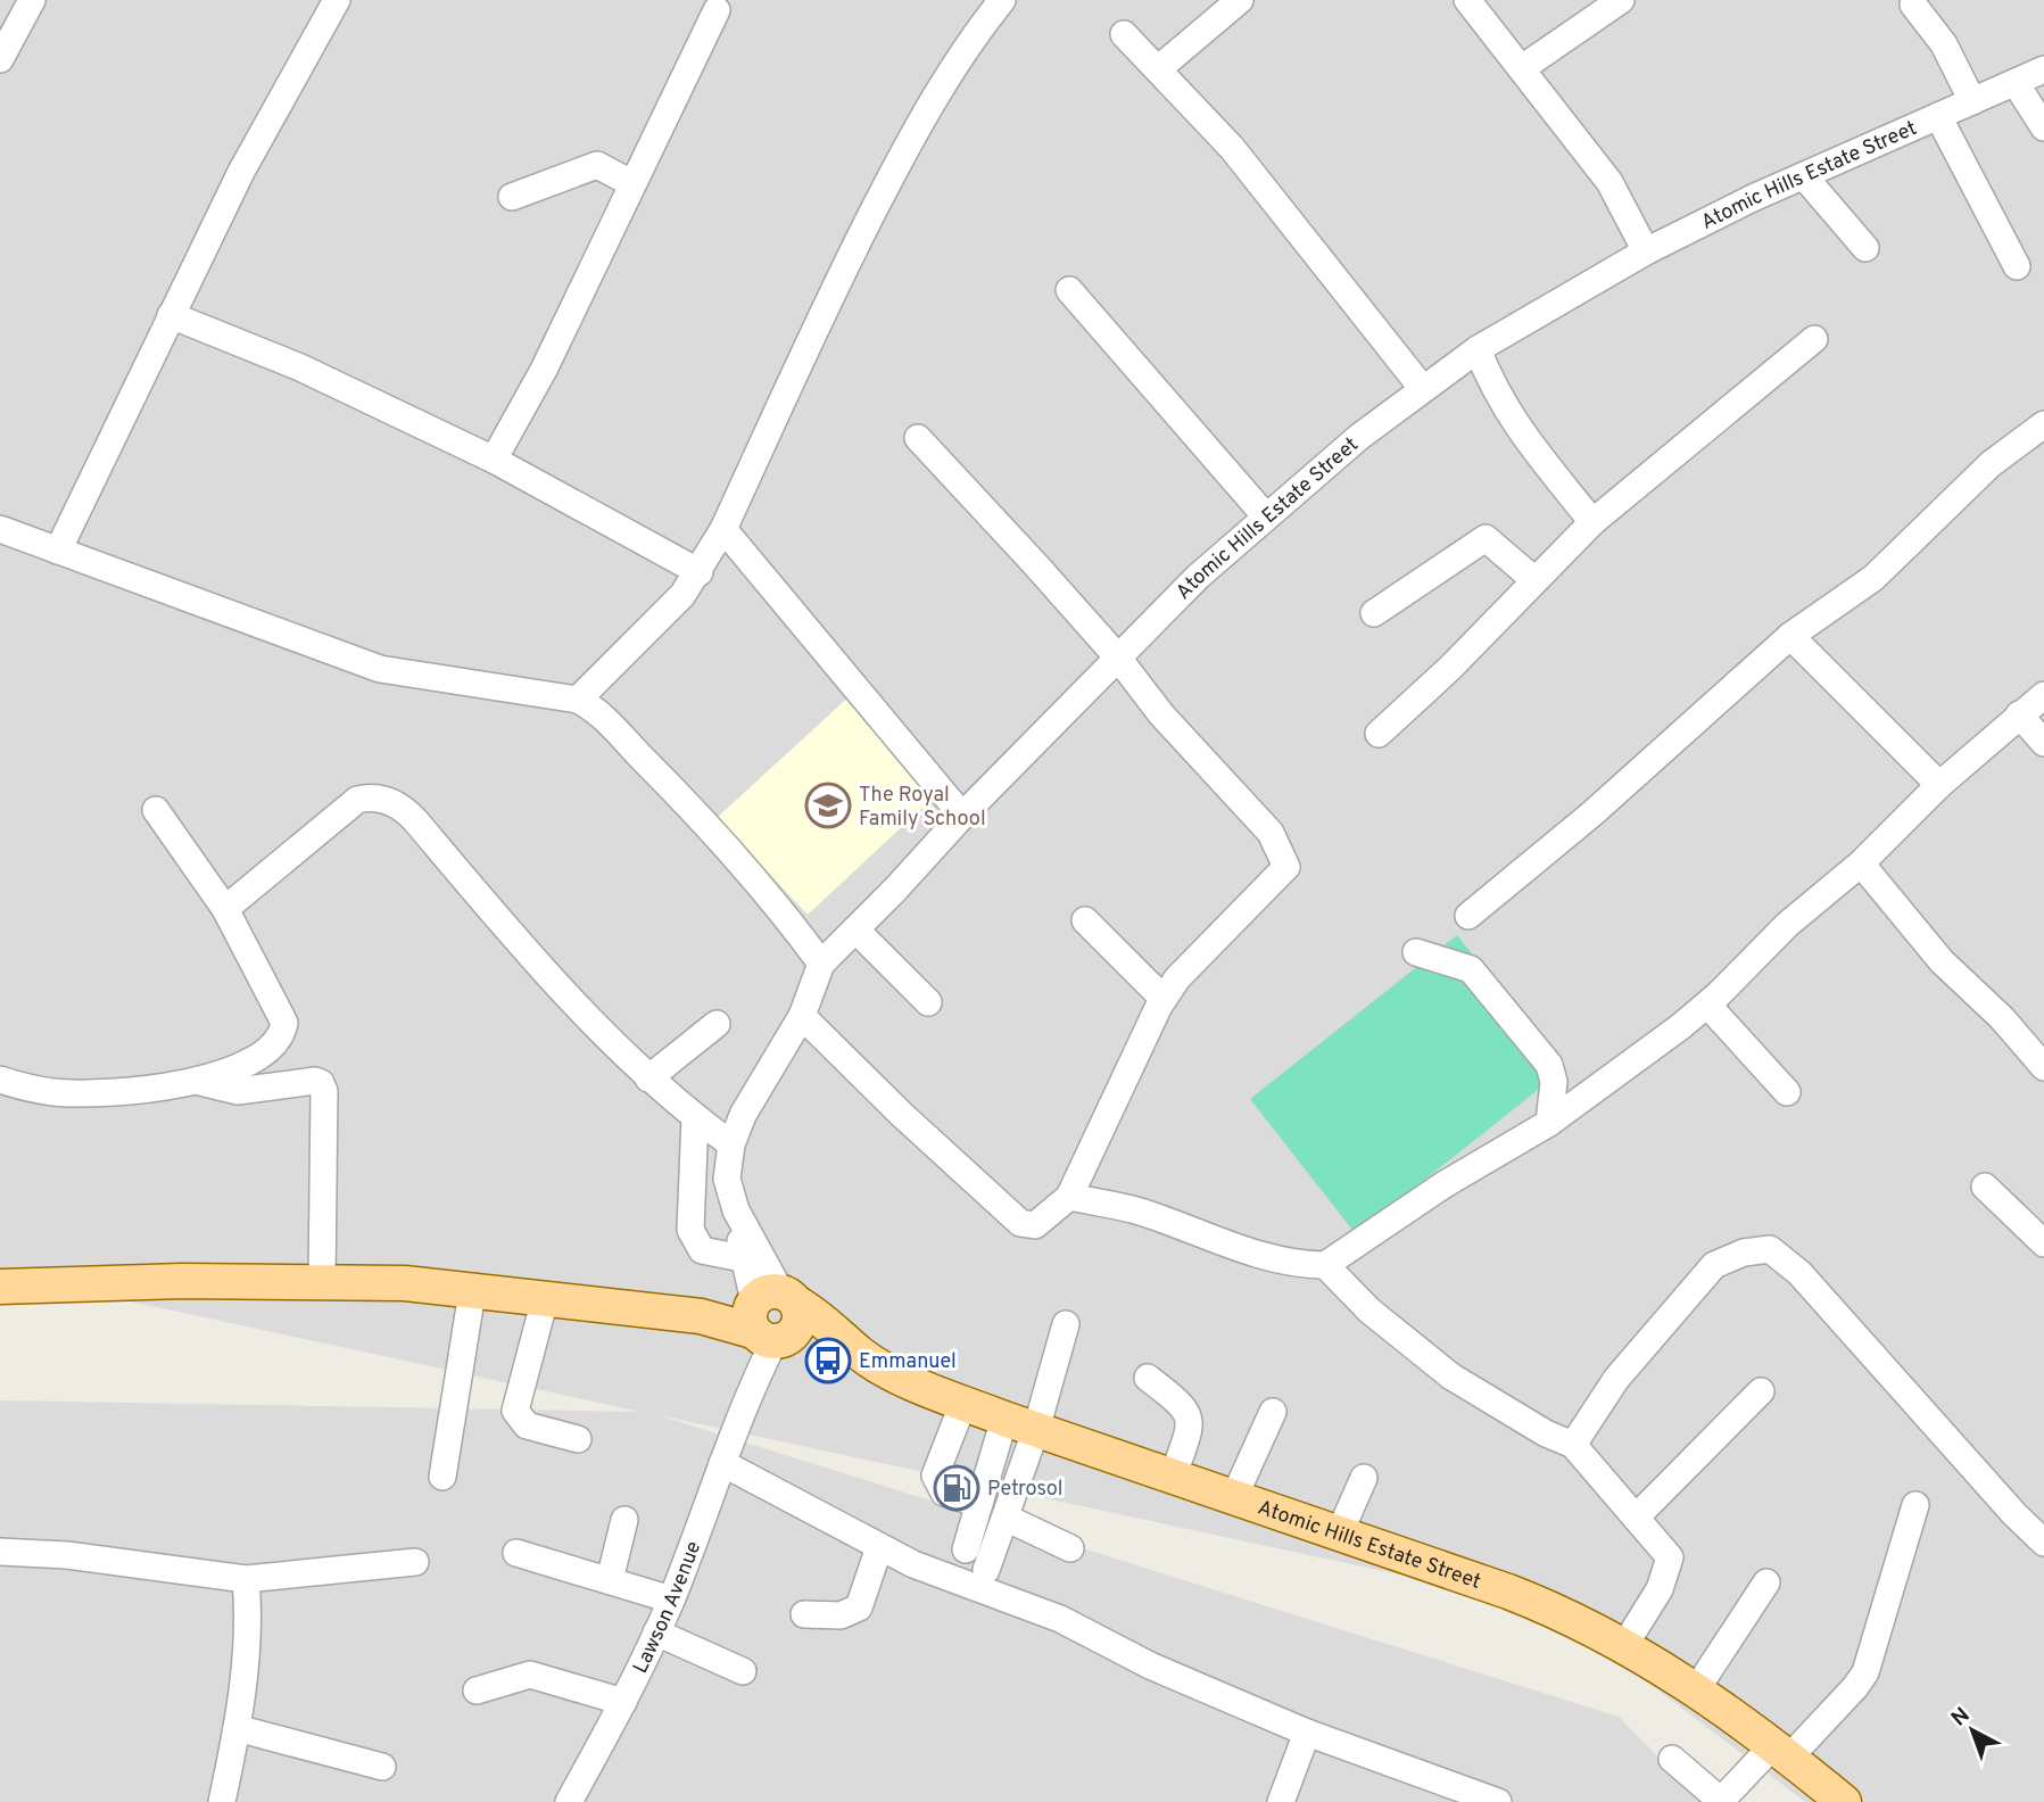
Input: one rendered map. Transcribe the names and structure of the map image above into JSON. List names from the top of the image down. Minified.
{"streets":{"main road":["Atomic Hills Estate Street"],"street":["Lawson Avenue"]},"crossings":[["Atomic Hills Estate Street","Lawson Avenue"]],"places":{"school or university":["The Royal Family School"],"bus stop":["Emmanuel"],"fuel station":["Petrosol"]},"north":"top left"}
